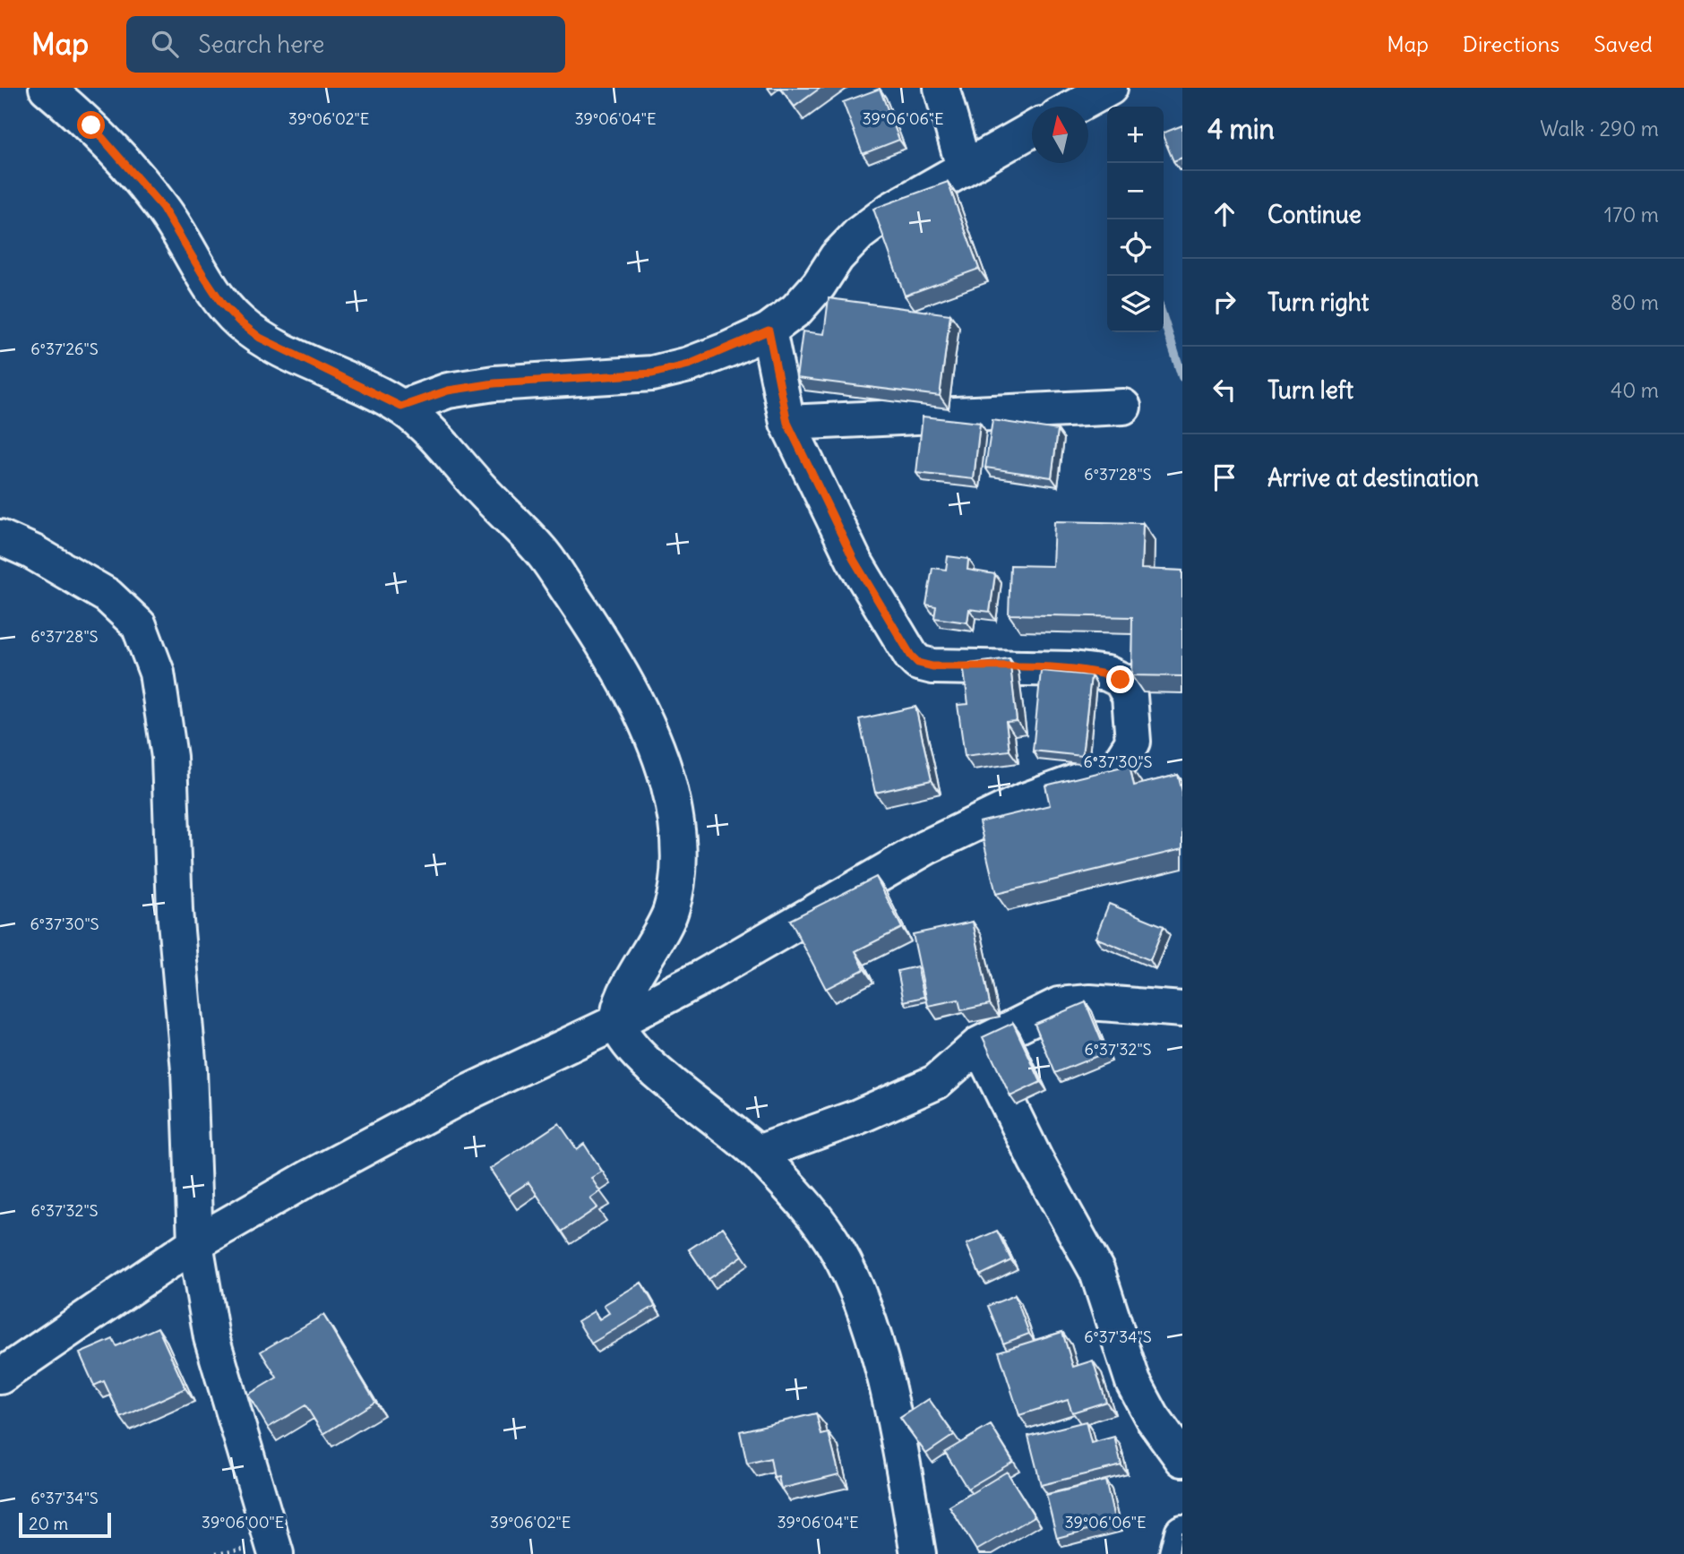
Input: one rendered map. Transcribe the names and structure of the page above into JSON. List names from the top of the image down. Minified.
{"scale_bar":"20 m","north":"top","page":{"header":"Map","search":"Search here","nav":["Map","Directions","Saved"],"heading":["4 min","Walk · 290 m"],"map_buttons":["+","−"],"list":[["Continue","170 m"],["Turn right","80 m"],["Turn left","40 m"],"Arrive at destination"],"scale":"20 m"},"coordinates":["39°06'02\"E","39°06'04\"E","39°06'06\"E","6°37'26\"S","6°37'28\"S","6°37'30\"S","6°37'32\"S","6°37'34\"S","39°06'00\"E"]}
